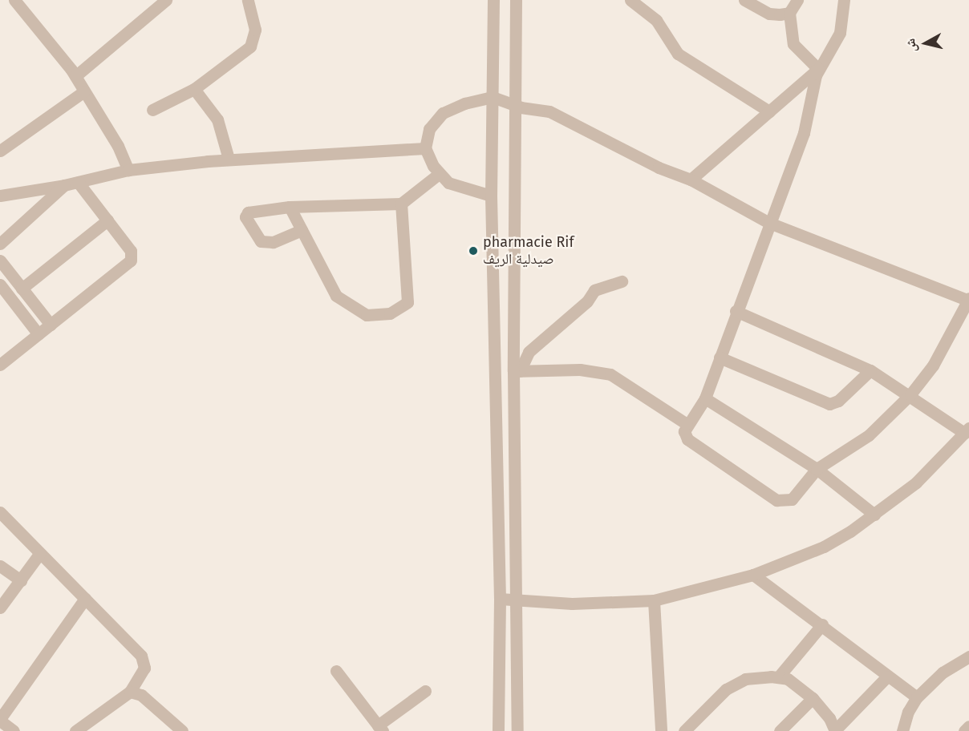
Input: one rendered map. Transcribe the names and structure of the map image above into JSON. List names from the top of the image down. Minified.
{"places":["pharmacie Rif صيدلية الريف"],"north":"left"}
